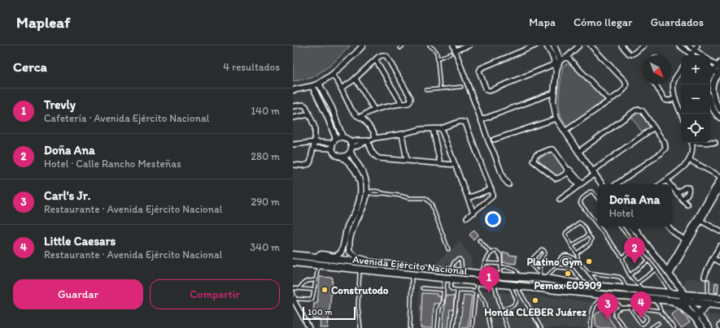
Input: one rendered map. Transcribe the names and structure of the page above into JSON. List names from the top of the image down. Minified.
{"streets":{"main road":["Avenida Ejército Nacional"]},"places":["Platino Gym","Pemex E05909","Construtodo","Honda CLEBER Juárez"],"scale_bar":"100 m","north":"bottom right","page":{"header":"Mapleaf","nav":["Mapa","Cómo llegar","Guardados"],"heading":["Cerca","4 resultados"],"map_buttons":["+","−"],"list":[{"mark":"1","name":"Trevly","note":"Cafetería · Avenida Ejército Nacional","value":"140 m"},{"mark":"2","name":"Doña Ana","note":"Hotel · Calle Rancho Mesteñas","value":"280 m"},{"mark":"3","name":"Carl's Jr.","note":"Restaurante · Avenida Ejército Nacional","value":"290 m"},{"mark":"4","name":"Little Caesars","note":"Restaurante · Avenida Ejército Nacional","value":"340 m"}],"popup":["Doña Ana","Hotel"],"pins":["2","1","4","3"],"buttons":["Guardar","Compartir"],"scale":"100 m"}}
